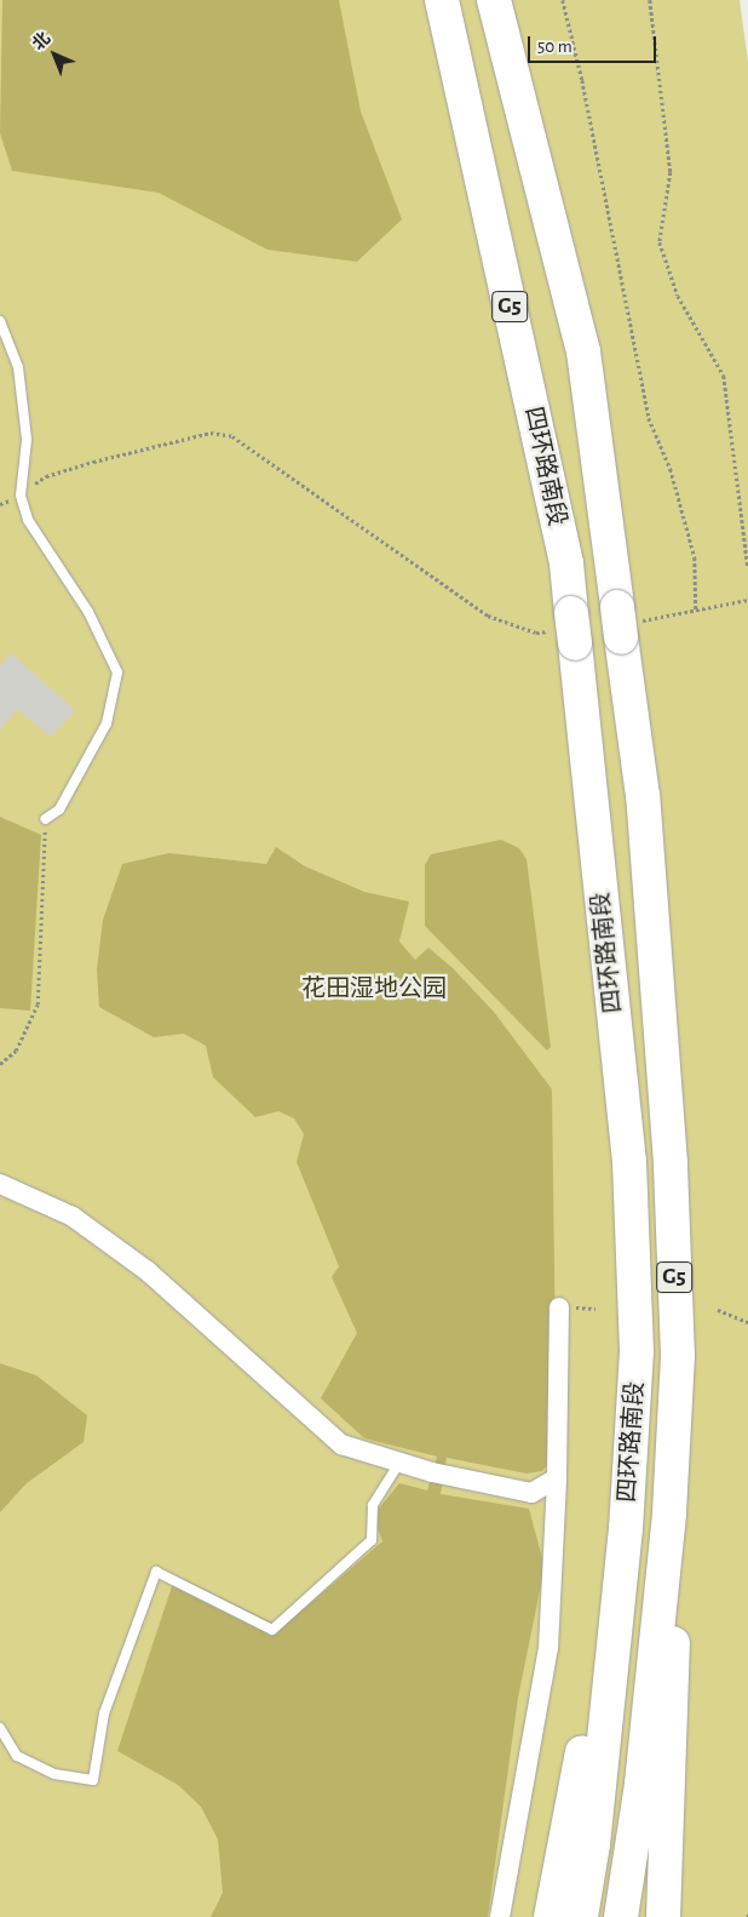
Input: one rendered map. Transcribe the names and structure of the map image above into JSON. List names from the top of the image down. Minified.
{"streets":{"highway":["G5","四环路南段"]},"parks":["花田湿地公园"],"scale_bar":"50 m","north":"top left"}
